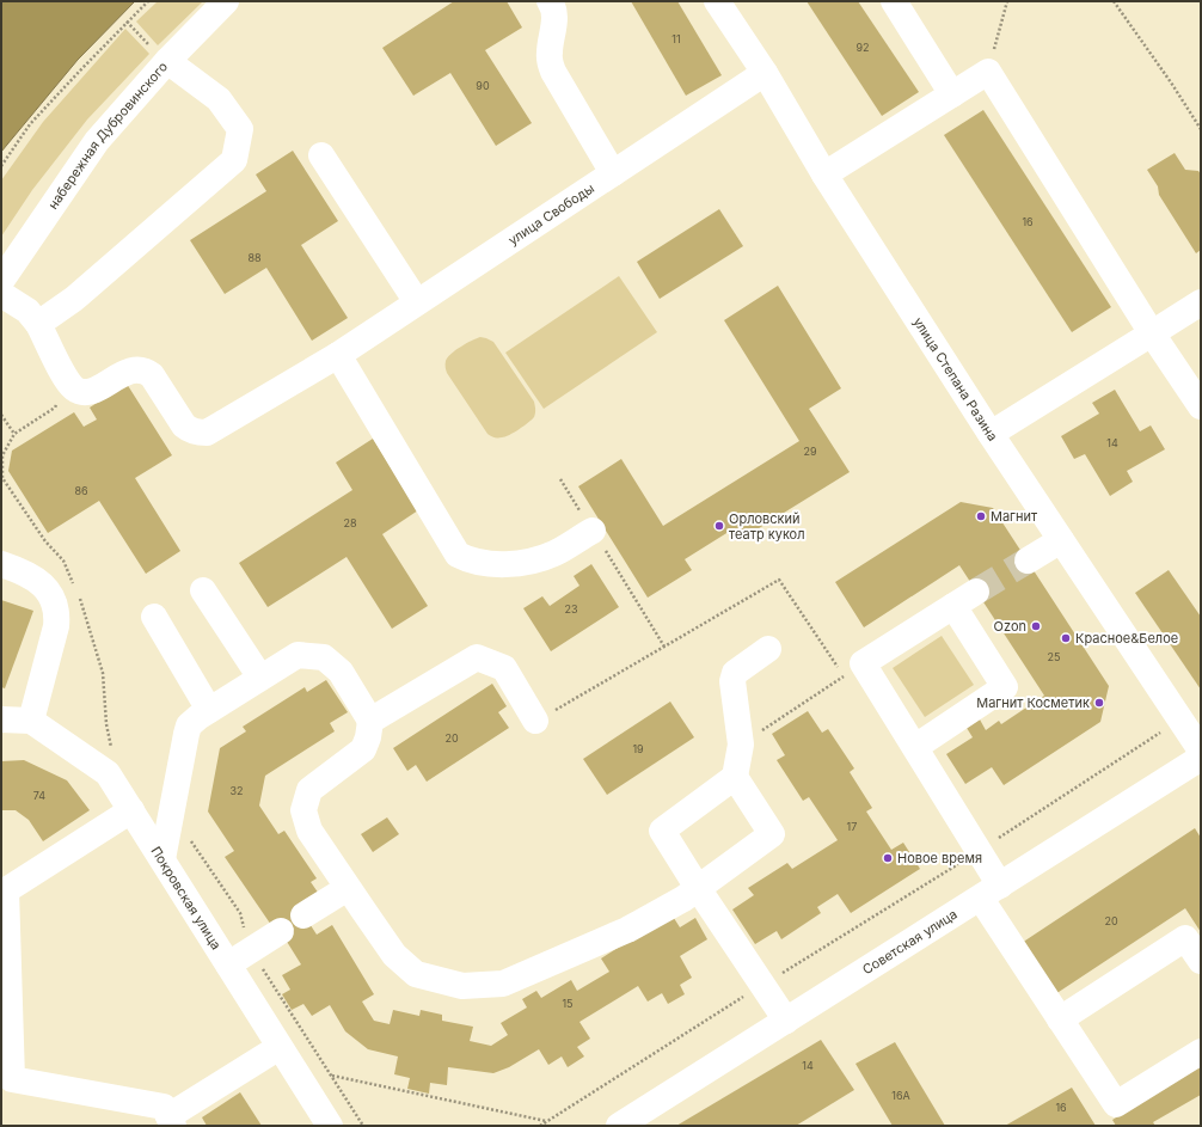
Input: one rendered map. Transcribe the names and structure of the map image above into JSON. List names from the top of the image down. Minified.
{"streets":{"street":["набережная Дубровинского","улица Свободы","улица Степана Разина","Покровская улица","Советская улица"]},"crossings":[["улица Свободы","улица Степана Разина"]],"places":["Магнит","Орловский театр кукол","Ozon","Красное&Белое","Магнит Косметик","Новое время"],"house_numbers":["11","92","90","16","88","14","29","86","28","23","25","20","19","32","74","17","20","15","14","16А","16"]}
